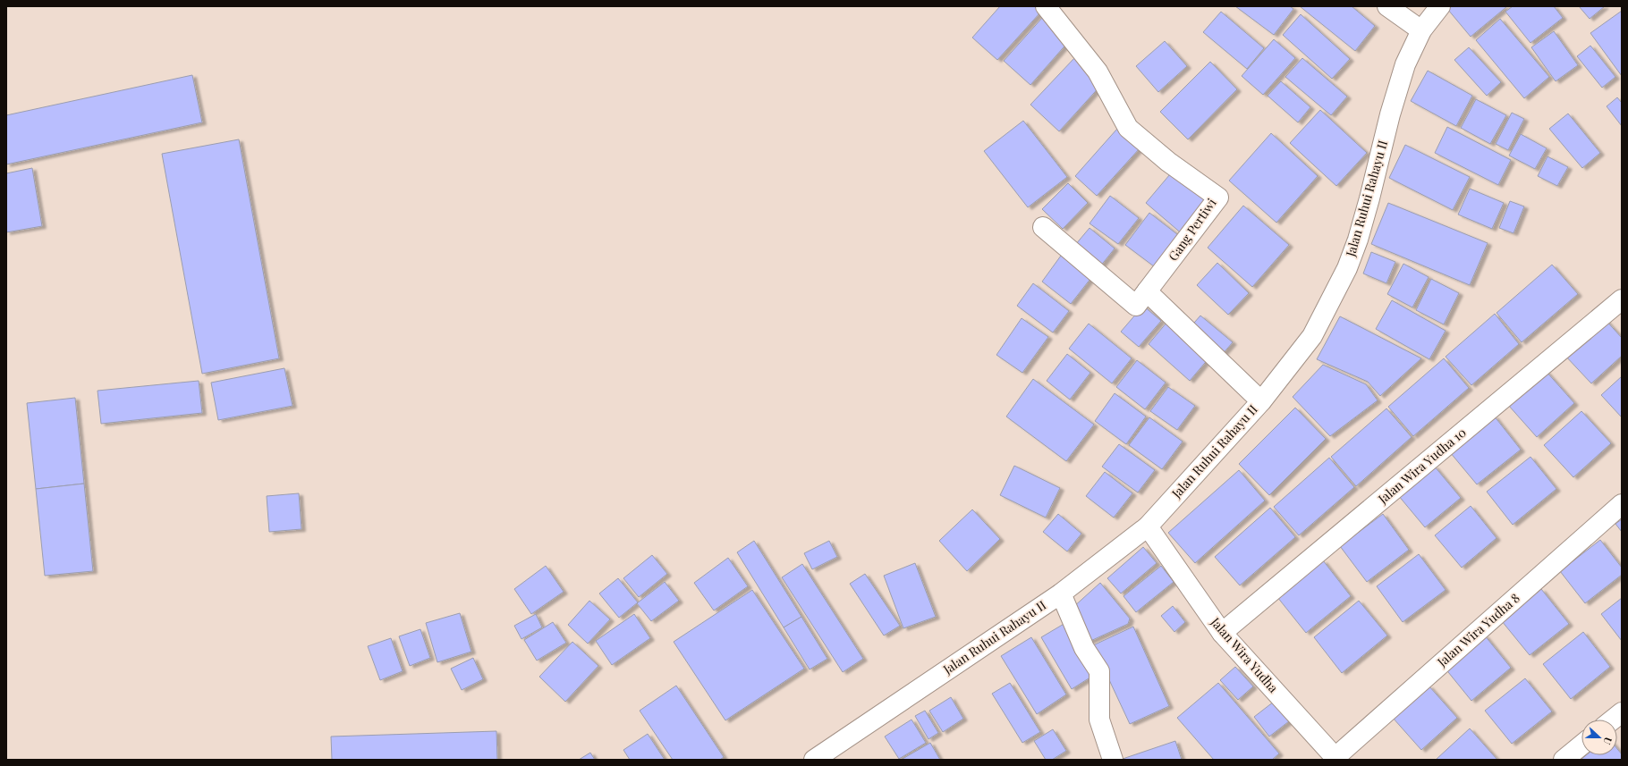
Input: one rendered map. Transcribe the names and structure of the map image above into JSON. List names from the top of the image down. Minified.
{"streets":{"street":["Jalan Ruhui Rahayu II","Gang Pertiwi","Jalan Wira Yudha 10","Jalan Wira Yudha 8","Jalan Wira Yudha"]},"crossings":[["Jalan Ruhui Rahayu II","Jalan Wira Yudha"],["Jalan Wira Yudha 10","Jalan Wira Yudha"],["Jalan Wira Yudha 8","Jalan Wira Yudha"]],"north":"right"}
